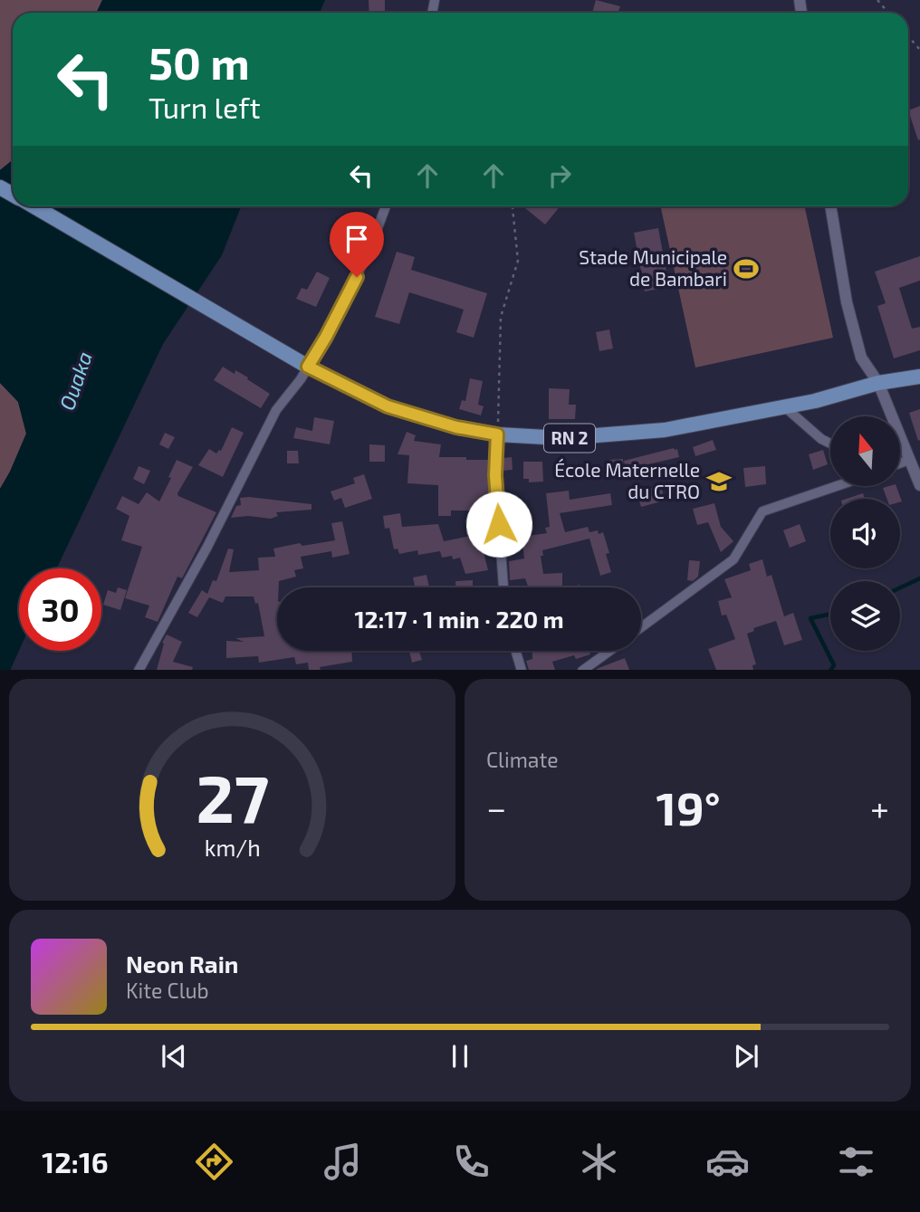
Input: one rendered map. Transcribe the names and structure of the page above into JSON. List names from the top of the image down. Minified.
{"streets":{"main road":["RN 2"]},"water":["Ouaka"],"places":{"sports":["Stade Municipale de Bambari"],"school or university":["École Maternelle du CTRO"]},"north":"top","page":{"turn":["50 m","Turn left"],"limit":"30","trip":"12:17 · 1 min · 220 m","tile":"Climate","heat":["−","19°","+"],"song":["Neon Rain","Kite Club"],"tabs":"12:16","gauge":["27","km/h"]}}
